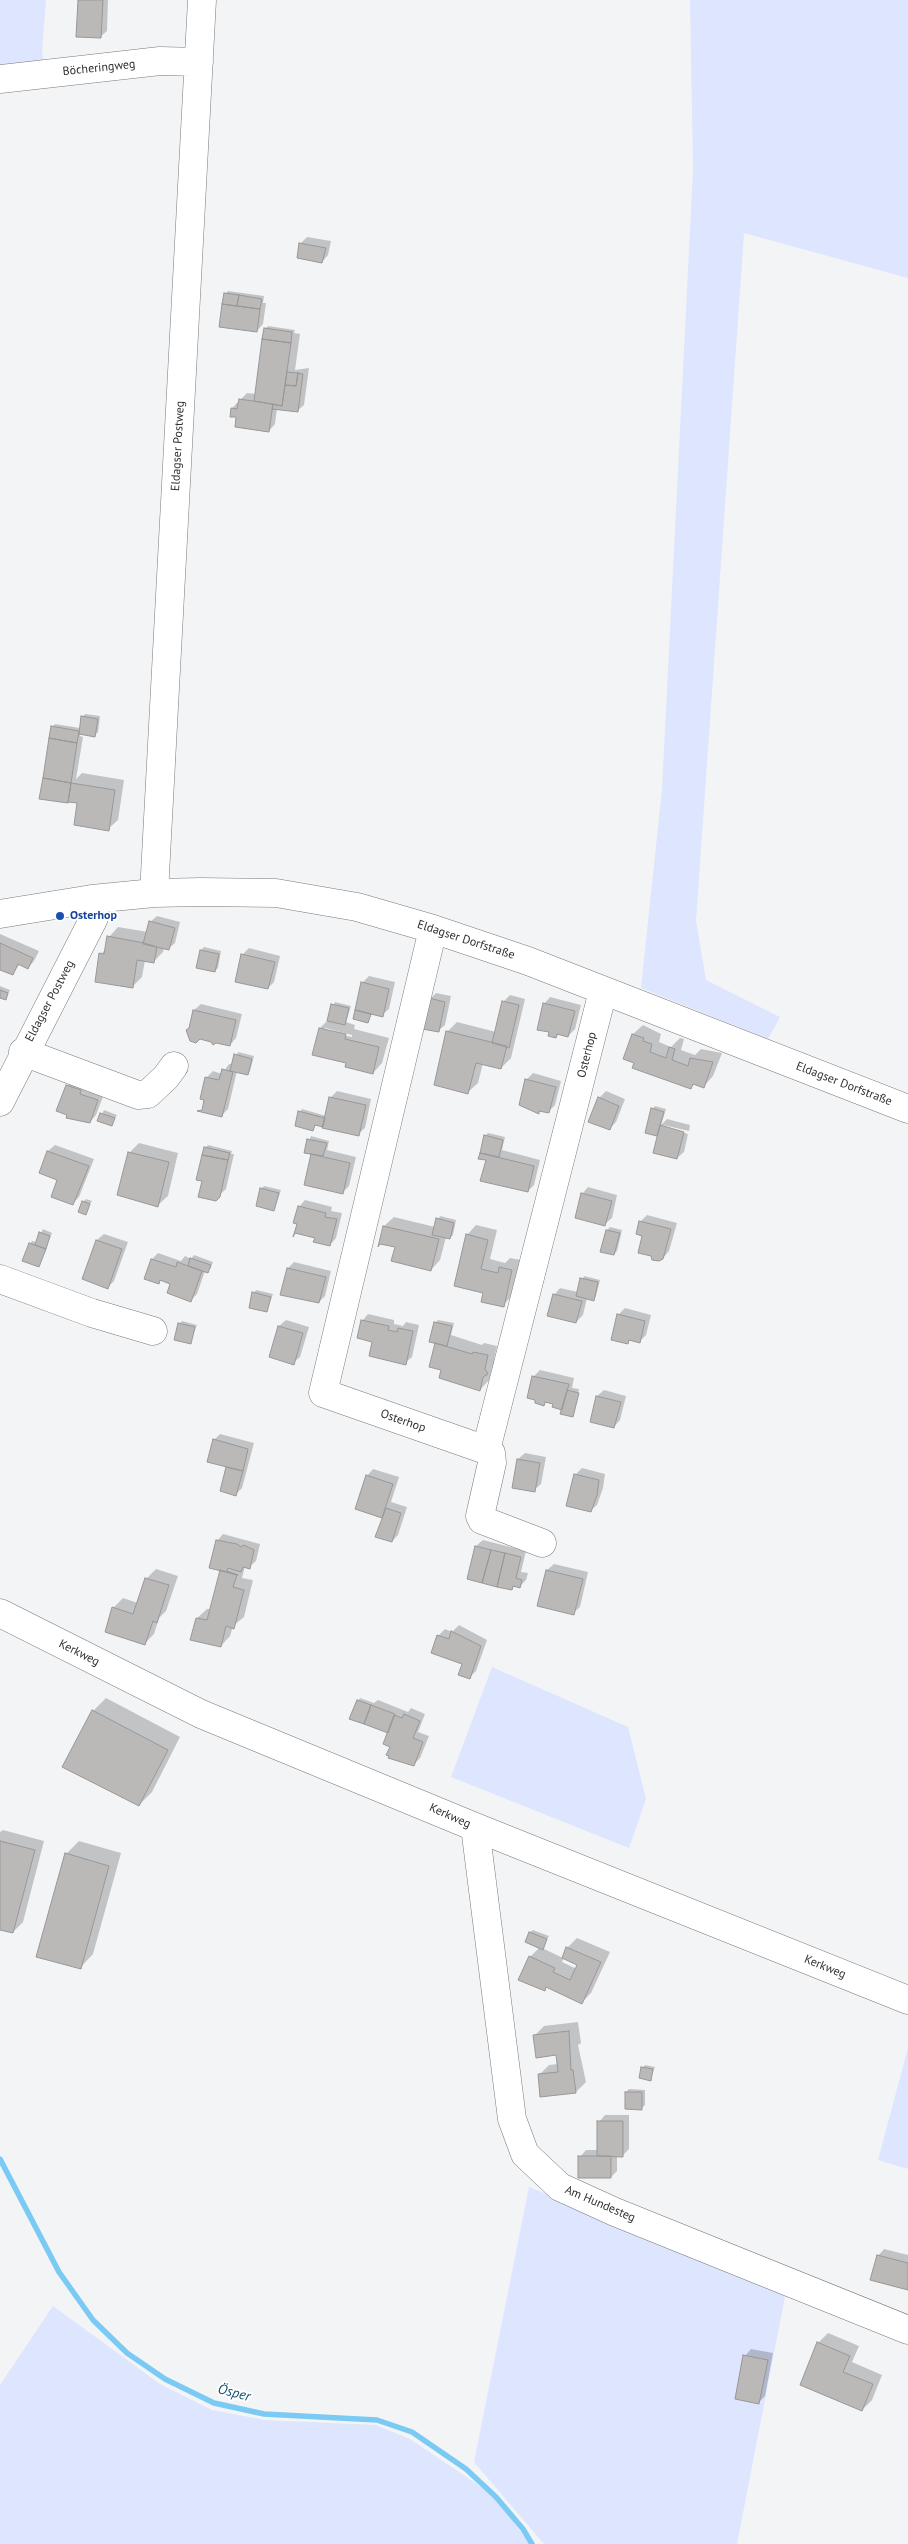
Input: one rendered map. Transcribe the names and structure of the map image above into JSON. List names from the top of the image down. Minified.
{"streets":{"street":["Böcheringweg","Eldagser Postweg","Eldagser Dorfstraße","Osterhop","Kerkweg","Am Hundesteg"]},"crossings":[["Böcheringweg","Eldagser Postweg"],["Eldagser Postweg","Eldagser Dorfstraße"],["Eldagser Dorfstraße","Osterhop"],["Kerkweg","Am Hundesteg"]],"water":["Ösper"],"places":["Osterhop"]}
